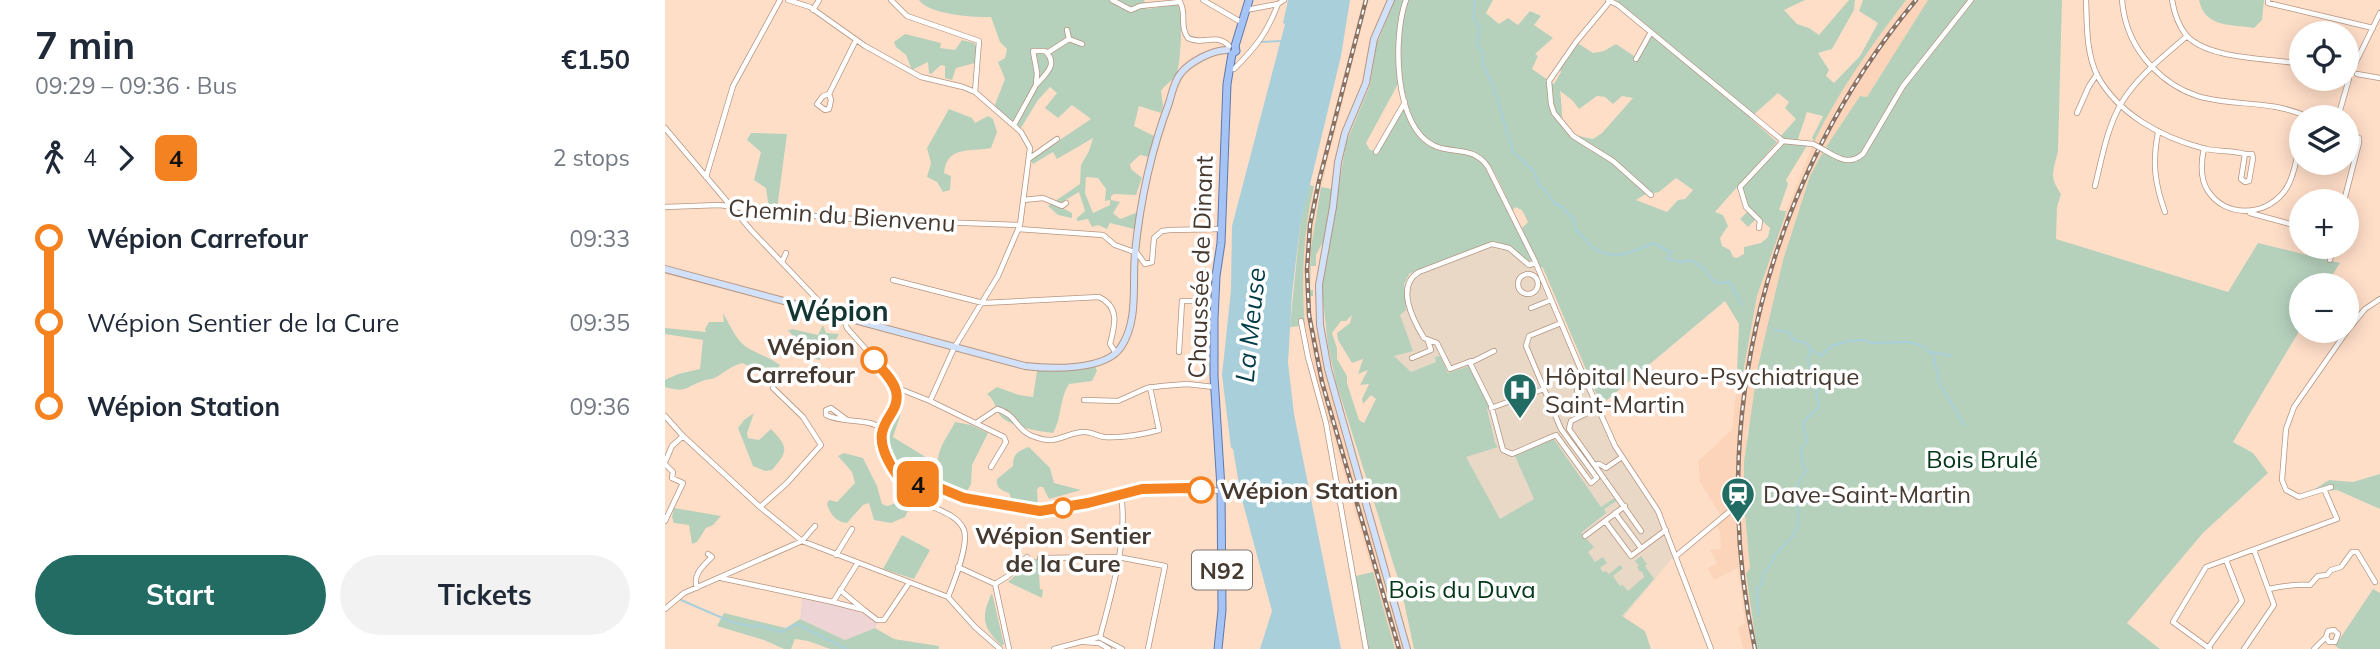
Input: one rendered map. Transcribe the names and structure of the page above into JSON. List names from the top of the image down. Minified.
{"streets":{"main road":["Chaussée de Dinant","N92"],"street":["Chemin du Bienvenu"]},"districts":["Wépion"],"water":["La Meuse"],"parks":["Bois Brulé","Bois du Duva"],"places":{"other":["Wépion Carrefour","Wépion Station","Wépion Sentier de la Cure"],"hospital":["Hôpital Neuro-Psychiatrique Saint-Martin"],"station":["Dave-Saint-Martin"]},"lines":["bus line 4"],"page":{"heading":["7 min","09:29 – 09:36 · Bus","€1.50"],"on_map":"4","map_buttons":["+","−"],"legs":["4","4","2 stops"],"list":[{"name":"Wépion Carrefour","value":"09:33"},{"name":"Wépion Sentier de la Cure","value":"09:35"},{"name":"Wépion Station","value":"09:36"}],"buttons":["Start","Tickets"]}}
